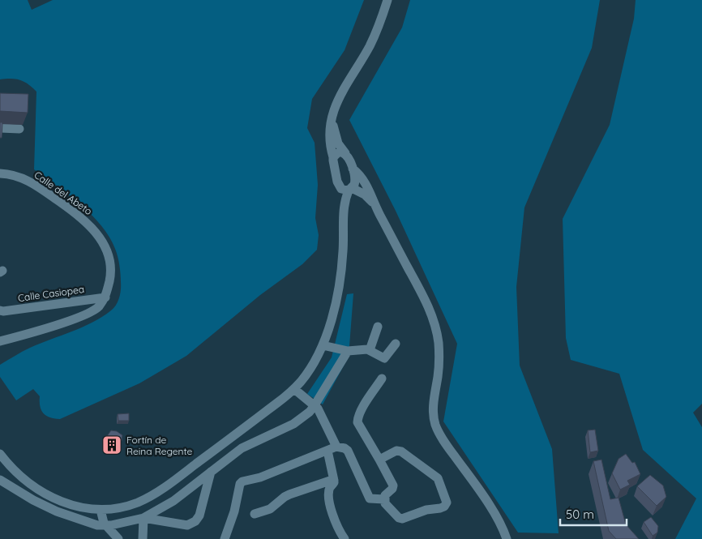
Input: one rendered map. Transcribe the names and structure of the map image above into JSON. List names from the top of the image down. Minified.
{"streets":{"street":["Calle del Abeto","Calle Casiopea"]},"crossings":[["Calle del Abeto","Calle Casiopea"]],"places":{"building":["Fortín de Reina Regente"]},"scale_bar":"50 m"}
